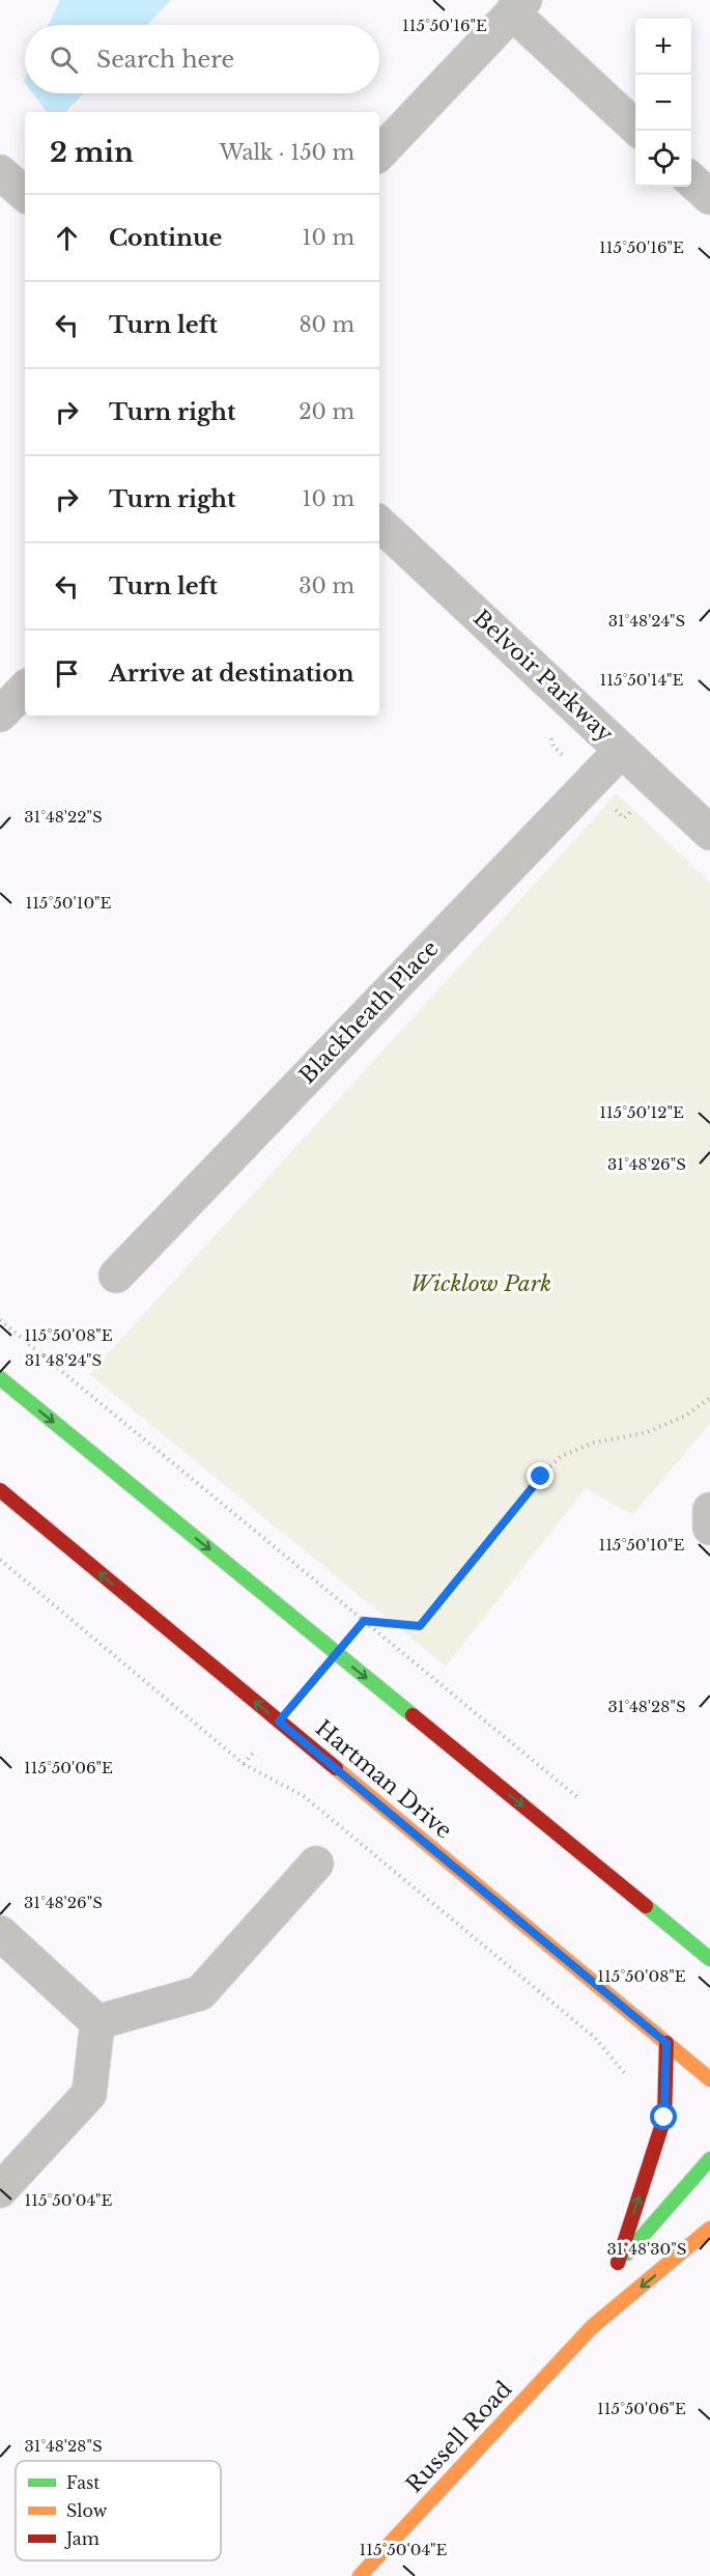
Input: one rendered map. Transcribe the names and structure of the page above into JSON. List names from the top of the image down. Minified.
{"streets":{"main road":["Hartman Drive","Russell Road"],"street":["Belvoir Parkway","Blackheath Place"]},"crossings":[["Belvoir Parkway","Blackheath Place"]],"parks":["Wicklow Park"],"legend":["Fast","Slow","Jam"],"page":{"map_buttons":["+","−"],"search":"Search here","heading":["2 min","Walk · 150 m"],"list":[["Continue","10 m"],["Turn left","80 m"],["Turn right","20 m"],["Turn right","10 m"],["Turn left","30 m"],"Arrive at destination"]},"coordinates":["115°50'16\"E","31°48'24\"S","115°50'14\"E","31°48'22\"S","115°50'10\"E","115°50'12\"E","31°48'26\"S","115°50'08\"E","31°48'28\"S","115°50'06\"E","115°50'04\"E","31°48'30\"S"]}
